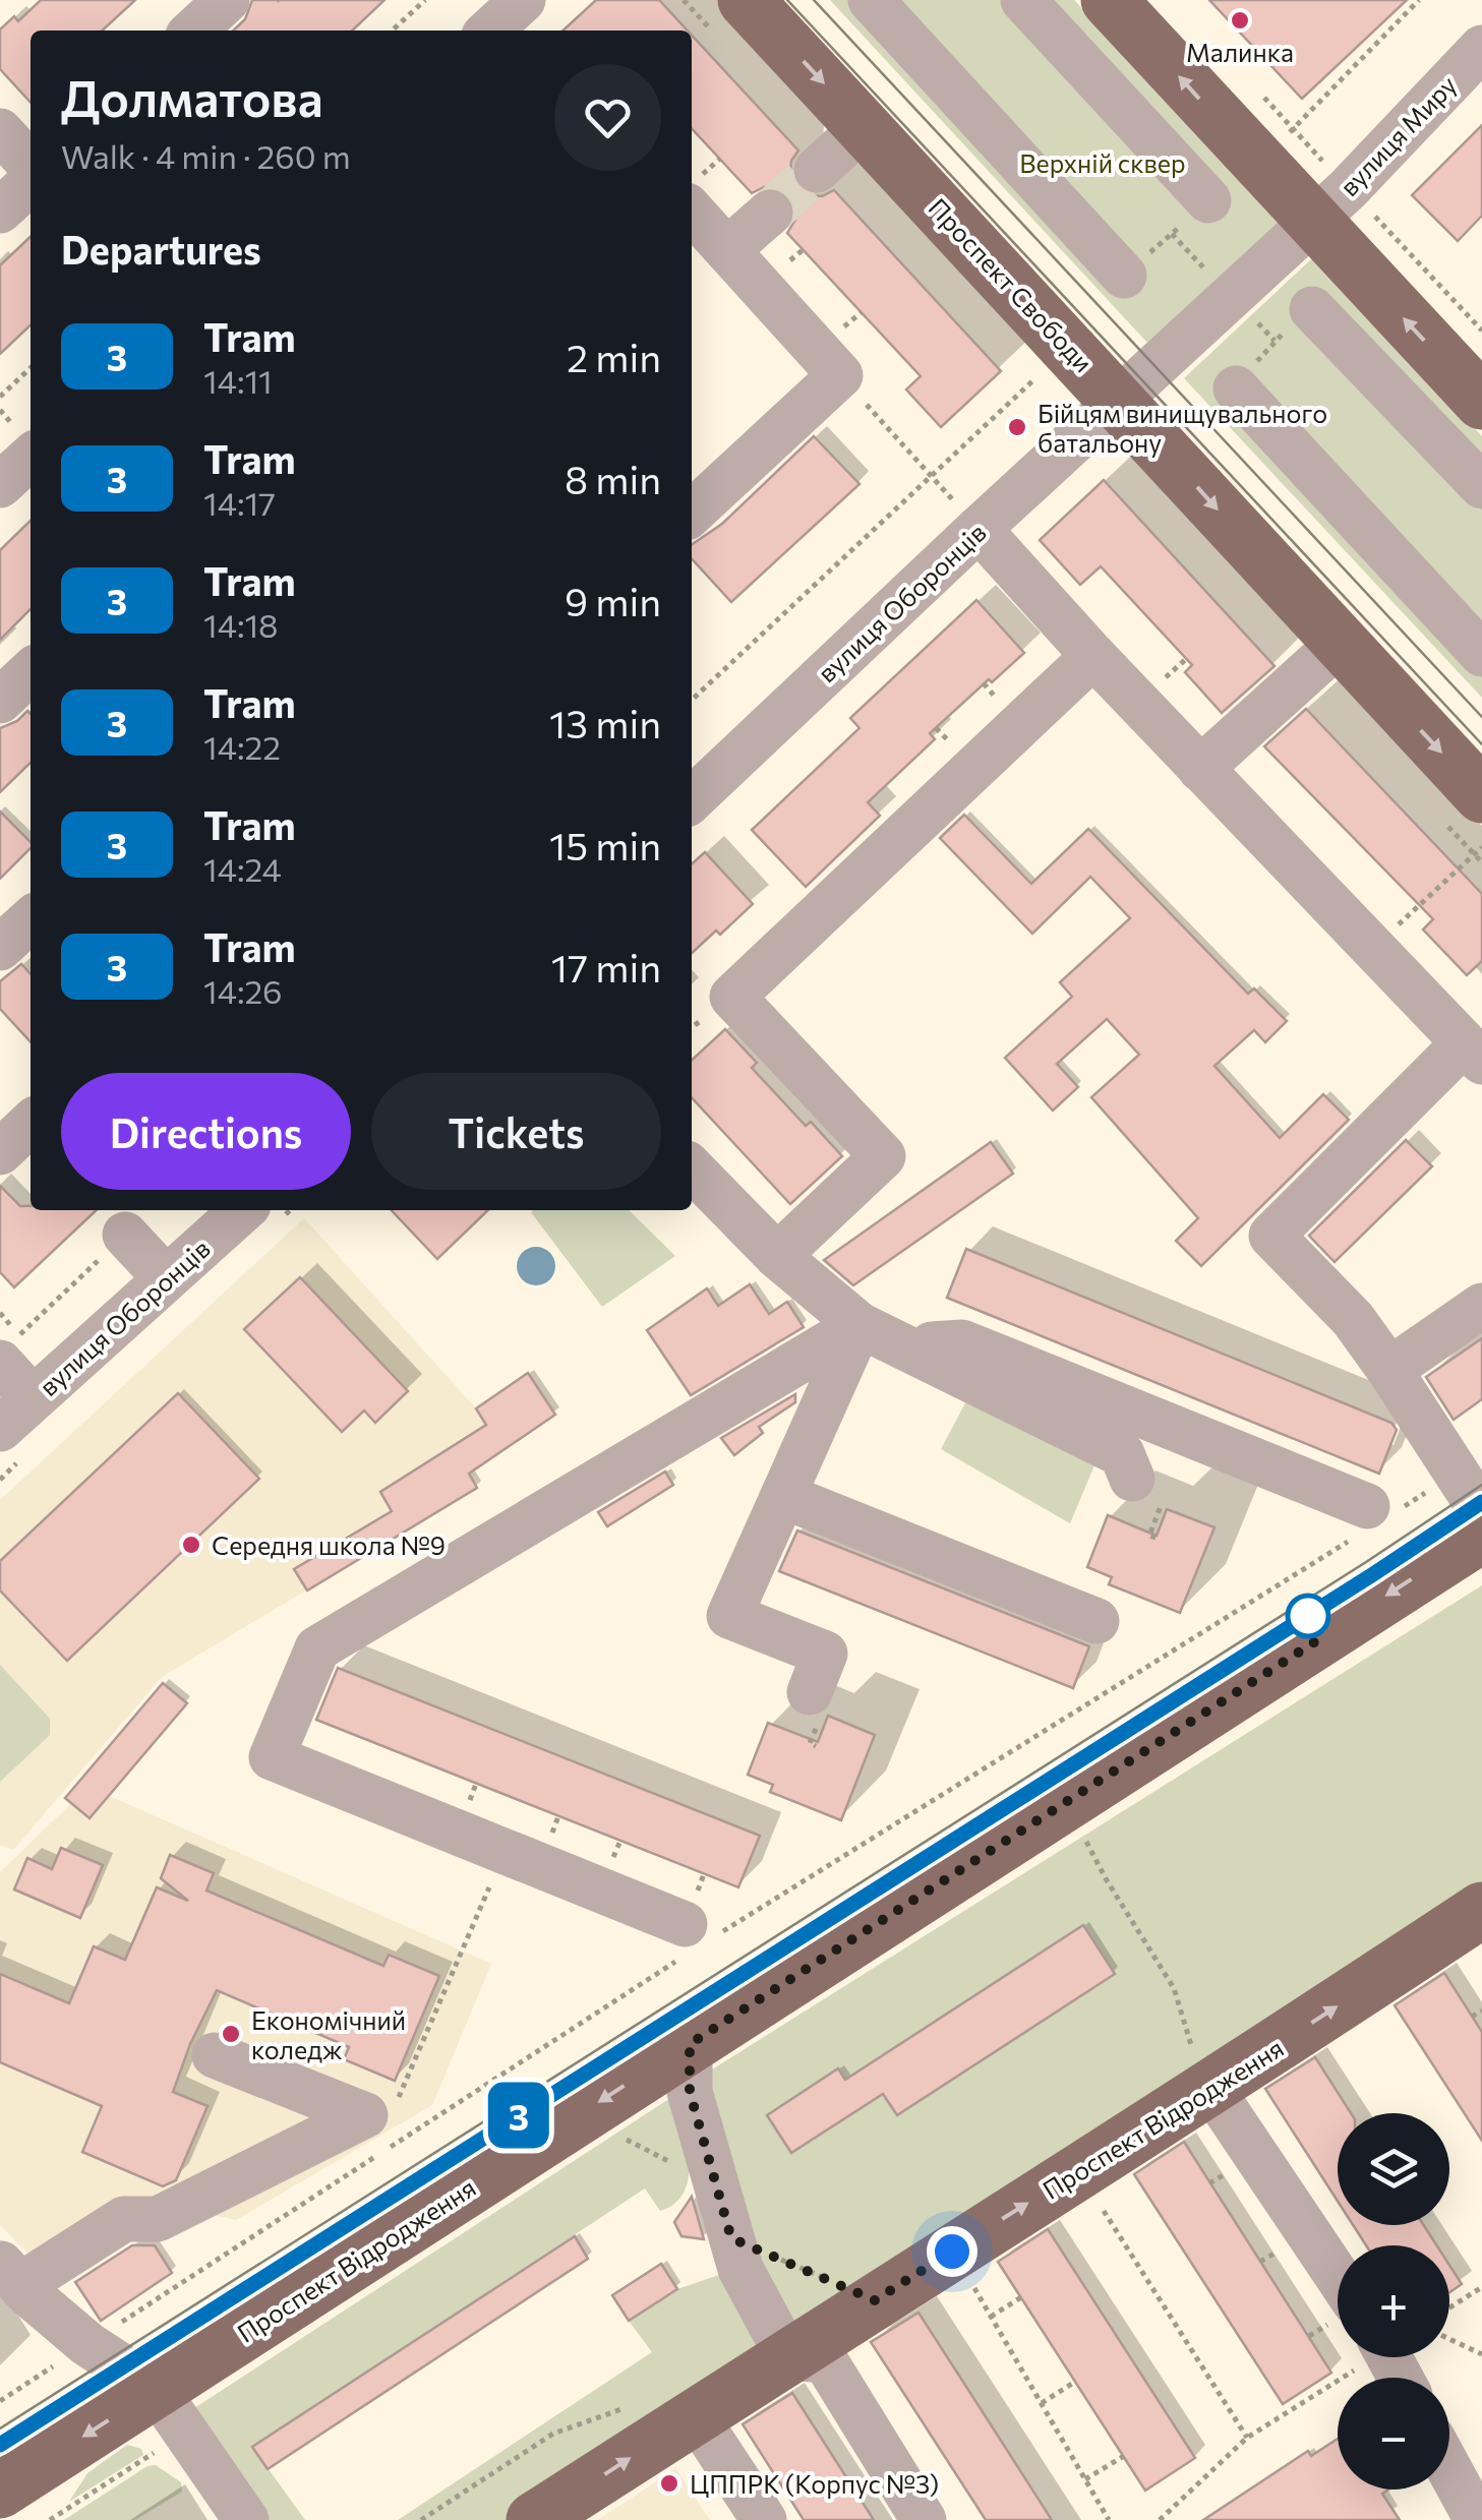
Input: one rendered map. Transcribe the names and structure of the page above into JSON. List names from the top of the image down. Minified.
{"streets":{"main road":["Проспект Свободи","Проспект Відродження"],"street":["вулиця Миру","вулиця Оборонців"]},"crossings":[["вулиця Миру","Проспект Свободи"],["вулиця Миру","вулиця Оборонців"],["Проспект Свободи","вулиця Оборонців"]],"parks":["Верхній сквер"],"places":["Малинка","Бійцям винищувального батальону","Середня школа №9","Економічний коледж","ЦППРК (Корпус №3)"],"lines":["tram line 3"],"page":{"on_map":"3","heading":[["Долматова","Walk · 4 min · 260 m"],"Departures"],"list":[{"mark":"3","name":"Tram","note":"14:11","value":"2 min"},{"mark":"3","name":"Tram","note":"14:17","value":"8 min"},{"mark":"3","name":"Tram","note":"14:18","value":"9 min"},{"mark":"3","name":"Tram","note":"14:22","value":"13 min"},{"mark":"3","name":"Tram","note":"14:24","value":"15 min"},{"mark":"3","name":"Tram","note":"14:26","value":"17 min"}],"buttons":["Directions","Tickets"],"map_buttons":["+","−"]}}
